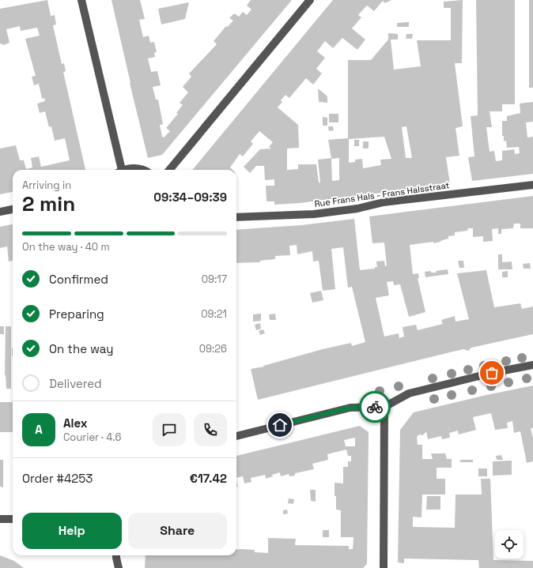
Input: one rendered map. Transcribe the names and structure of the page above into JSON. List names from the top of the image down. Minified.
{"streets":{"street":["Rue Frans Hals - Frans Halsstraat"]},"page":{"heading":["2 min","Arriving in","09:34–09:39"],"panel":["Alex","Courier · 4.6","Order #4253","€17.42"],"bar":"On the way · 40 m","list":[["Confirmed","09:17"],["Preparing","09:21"],["On the way","09:26"],"Delivered"],"round":"A","buttons":["Help","Share"]}}
